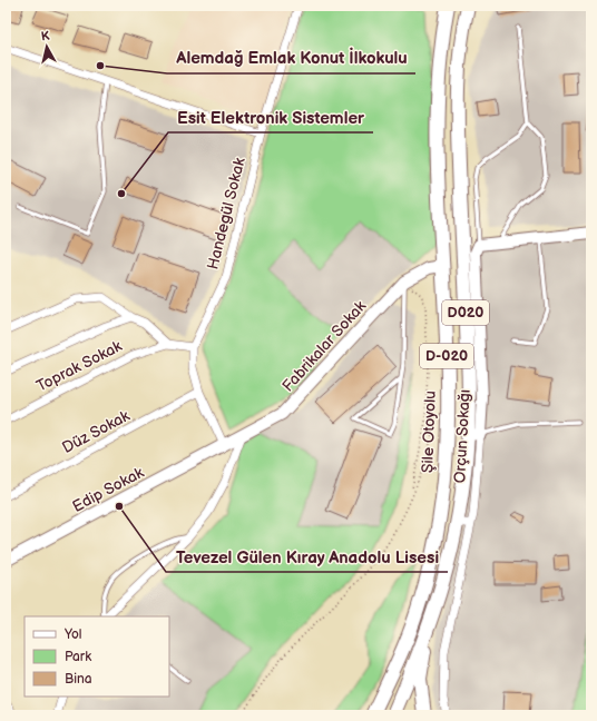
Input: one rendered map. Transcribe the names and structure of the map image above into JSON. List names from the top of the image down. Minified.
{"streets":{"highway":["D020","D-020","Şile Otoyolu"],"main road":["Fabrikalar Sokak","Orçun Sokağı","Edip Sokak"],"street":["Handegül Sokak","Toprak Sokak","Düz Sokak"]},"crossings":[["Handegül Sokak","Fabrikalar Sokak"],["Handegül Sokak","Düz Sokak"],["Handegül Sokak","Edip Sokak"],["D020","Orçun Sokağı"],["Fabrikalar Sokak","Şile Otoyolu"],["Fabrikalar Sokak","Edip Sokak"]],"places":["Alemdağ Emlak Konut İlkokulu","Esit Elektronik Sistemler","Tevezel Gülen Kıray Anadolu Lisesi"],"legend":["Yol","Park","Bina"],"north":"top"}
